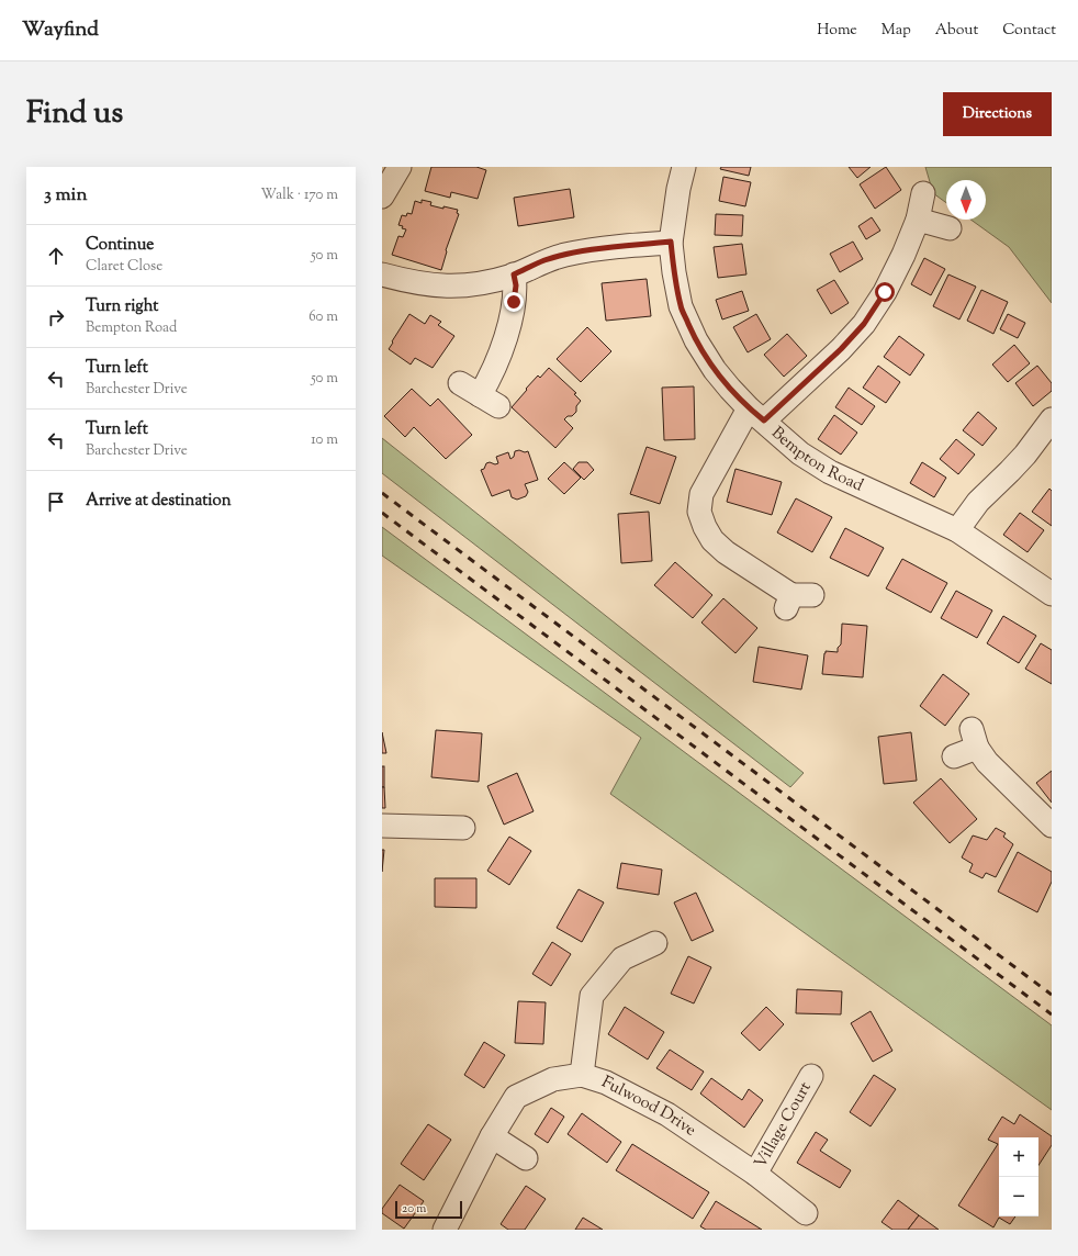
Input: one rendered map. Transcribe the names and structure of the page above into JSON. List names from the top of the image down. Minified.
{"streets":{"street":["Bempton Road","Fulwood Drive","Village Court"]},"crossings":[["Fulwood Drive","Village Court"]],"scale_bar":"20 m","north":"bottom","page":{"header":"Wayfind","nav":["Home","Map","About","Contact"],"title":"Find us","buttons":"Directions","heading":["3 min","Walk · 170 m"],"list":[["Continue","Claret Close","50 m"],["Turn right","Bempton Road","60 m"],["Turn left","Barchester Drive","50 m"],["Turn left","Barchester Drive","10 m"],"Arrive at destination"],"map_buttons":["+","−"],"scale":"20 m"}}
